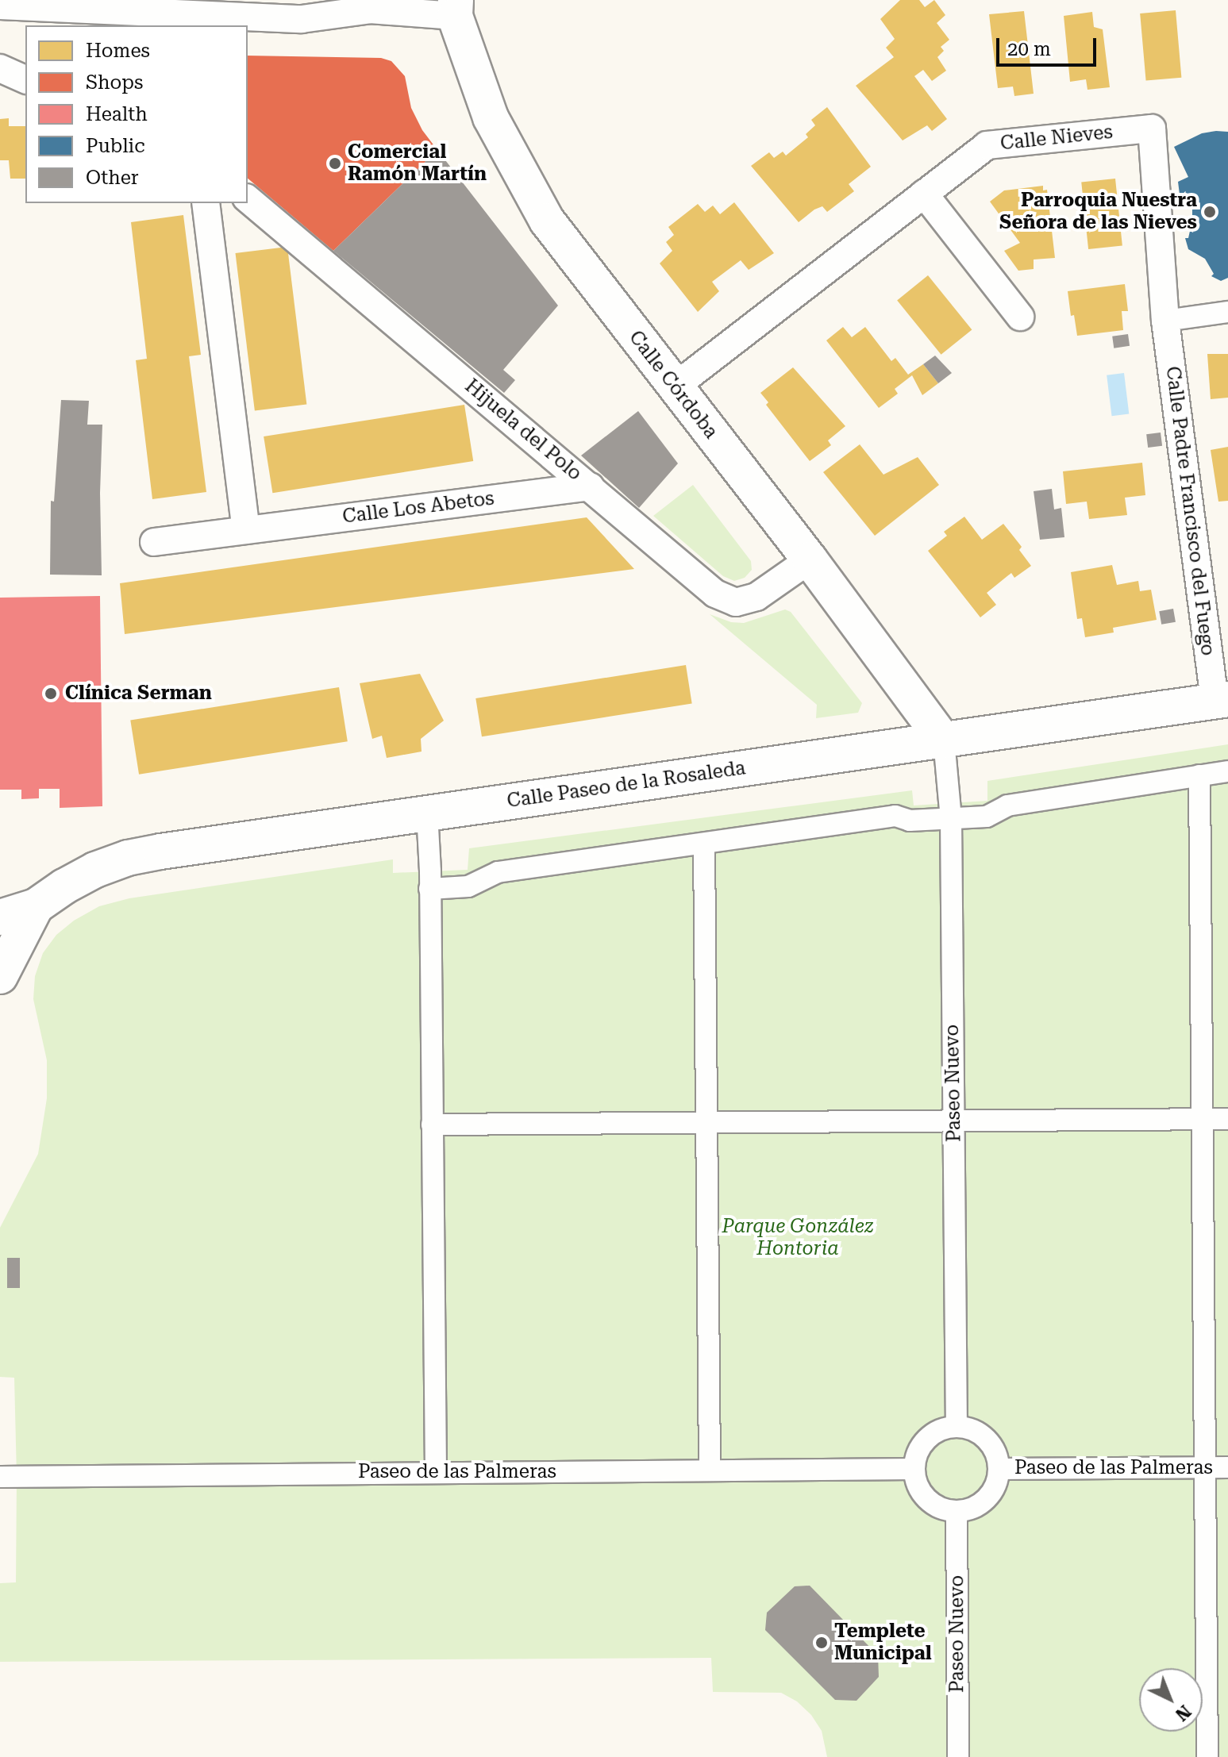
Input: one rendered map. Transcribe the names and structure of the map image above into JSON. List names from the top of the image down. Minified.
{"streets":{"street":["Calle Nieves","Calle Córdoba","Hijuela del Polo","Calle Los Abetos","Calle Padre Francisco del Fuego","Calle Paseo de la Rosaleda","Paseo Nuevo","Paseo de las Palmeras"]},"crossings":[["Calle Nieves","Calle Córdoba"],["Calle Nieves","Calle Padre Francisco del Fuego"],["Calle Córdoba","Hijuela del Polo"],["Calle Córdoba","Calle Paseo de la Rosaleda"],["Calle Córdoba","Paseo Nuevo"],["Hijuela del Polo","Calle Los Abetos"],["Calle Padre Francisco del Fuego","Calle Paseo de la Rosaleda"],["Calle Paseo de la Rosaleda","Paseo Nuevo"],["Paseo Nuevo","Paseo de las Palmeras"]],"parks":["Parque González Hontoria"],"places":["Comercial Ramón Martín","Parroquia Nuestra Señora de las Nieves","Clínica Serman","Templete Municipal"],"legend":["Homes","Shops","Health","Public","Other"],"scale_bar":"20 m","north":"bottom right"}
